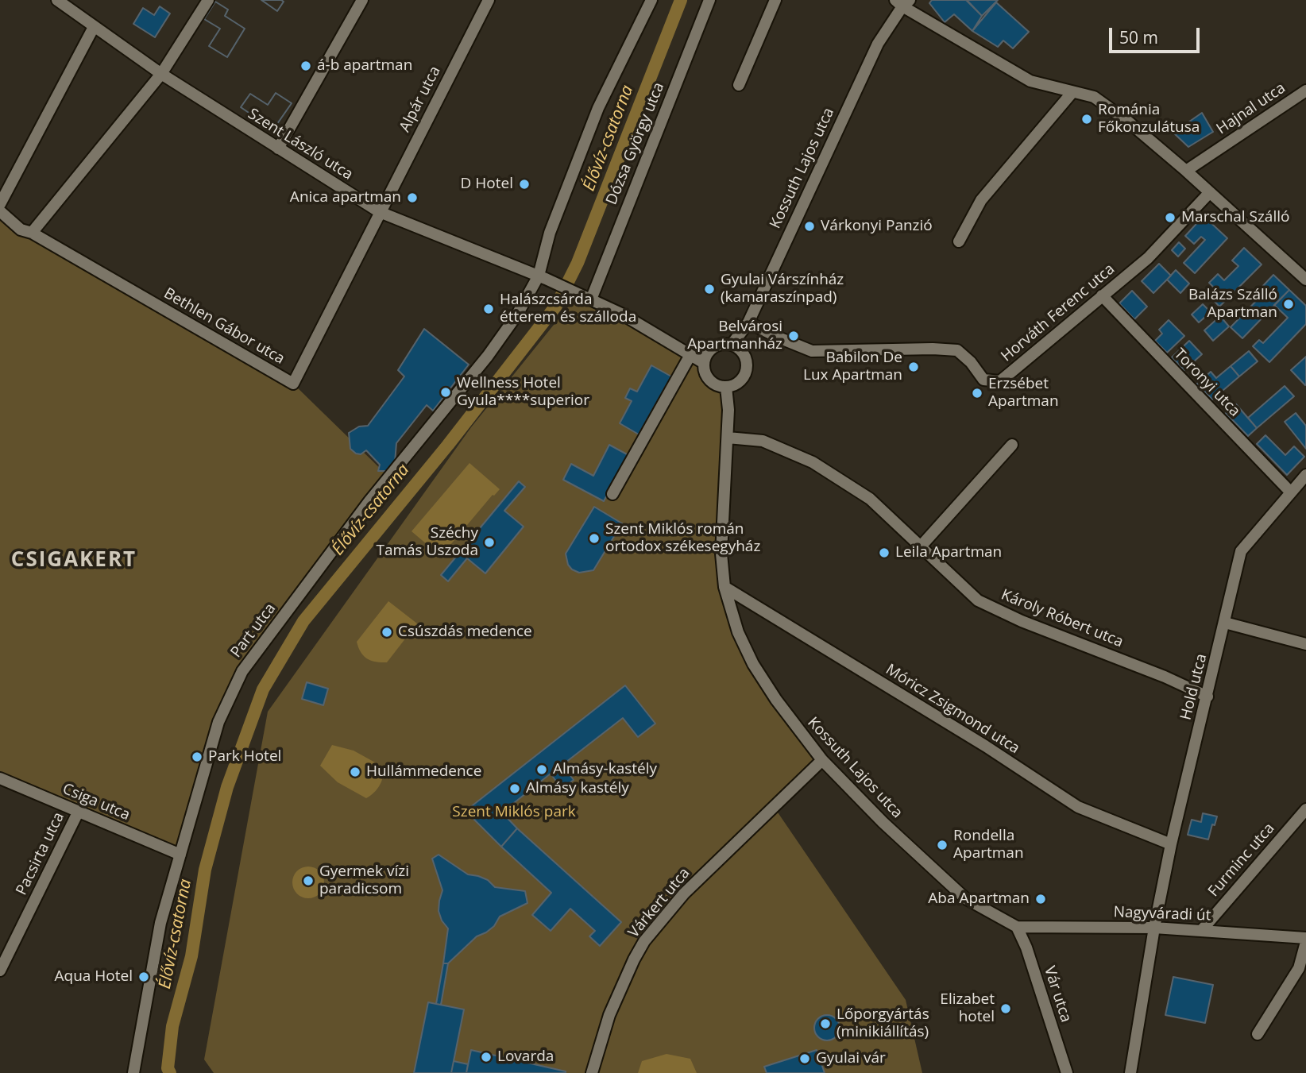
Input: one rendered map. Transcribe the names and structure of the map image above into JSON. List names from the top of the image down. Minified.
{"streets":{"street":["Alpár utca","Hajnal utca","Dózsa György utca","Szent László utca","Kossuth Lajos utca","Horváth Ferenc utca","Bethlen Gábor utca","Toronyi utca","Károly Róbert utca","Part utca","Hold utca","Móricz Zsigmond utca","Csiga utca","Pacsirta utca","Furminc utca","Várkert utca","Nagyváradi út","Vár utca"]},"crossings":[["Alpár utca","Szent László utca"],["Alpár utca","Bethlen Gábor utca"],["Dózsa György utca","Szent László utca"],["Szent László utca","Bethlen Gábor utca"],["Szent László utca","Part utca"],["Kossuth Lajos utca","Horváth Ferenc utca"],["Kossuth Lajos utca","Károly Róbert utca"],["Kossuth Lajos utca","Móricz Zsigmond utca"],["Kossuth Lajos utca","Várkert utca"],["Kossuth Lajos utca","Nagyváradi út"],["Kossuth Lajos utca","Vár utca"],["Horváth Ferenc utca","Toronyi utca"],["Toronyi utca","Hold utca"],["Károly Róbert utca","Hold utca"],["Part utca","Csiga utca"],["Hold utca","Móricz Zsigmond utca"],["Hold utca","Nagyváradi út"],["Csiga utca","Pacsirta utca"],["Furminc utca","Nagyváradi út"],["Nagyváradi út","Vár utca"]],"districts":["CSIGAKERT"],"water":["Élővíz-csatorna"],"parks":["Szent Miklós park"],"places":["á-b apartman","Románia Főkonzulátusa","D Hotel","Anica apartman","Marschal Szálló","Várkonyi Panzió","Gyulai Várszínház (kamaraszínpad)","Balázs Szálló Apartman","Halászcsárda étterem és szálloda","Belvárosi Apartmanház","Babilon De Lux Apartman","Wellness Hotel Gyula****superior","Erzsébet Apartman","Szent Miklós román ortodox székesegyház","Széchy Tamás Uszoda","Leila Apartman","Csúszdás medence","Park Hotel","Almásy-kastély","Hullámmedence","Almásy kastély","Rondella Apartman","Gyermek vízi paradicsom","Aba Apartman","Aqua Hotel","Elizabet hotel","Lőporgyártás (minikiállítás)","Lovarda","Gyulai vár"],"scale_bar":"50 m"}
